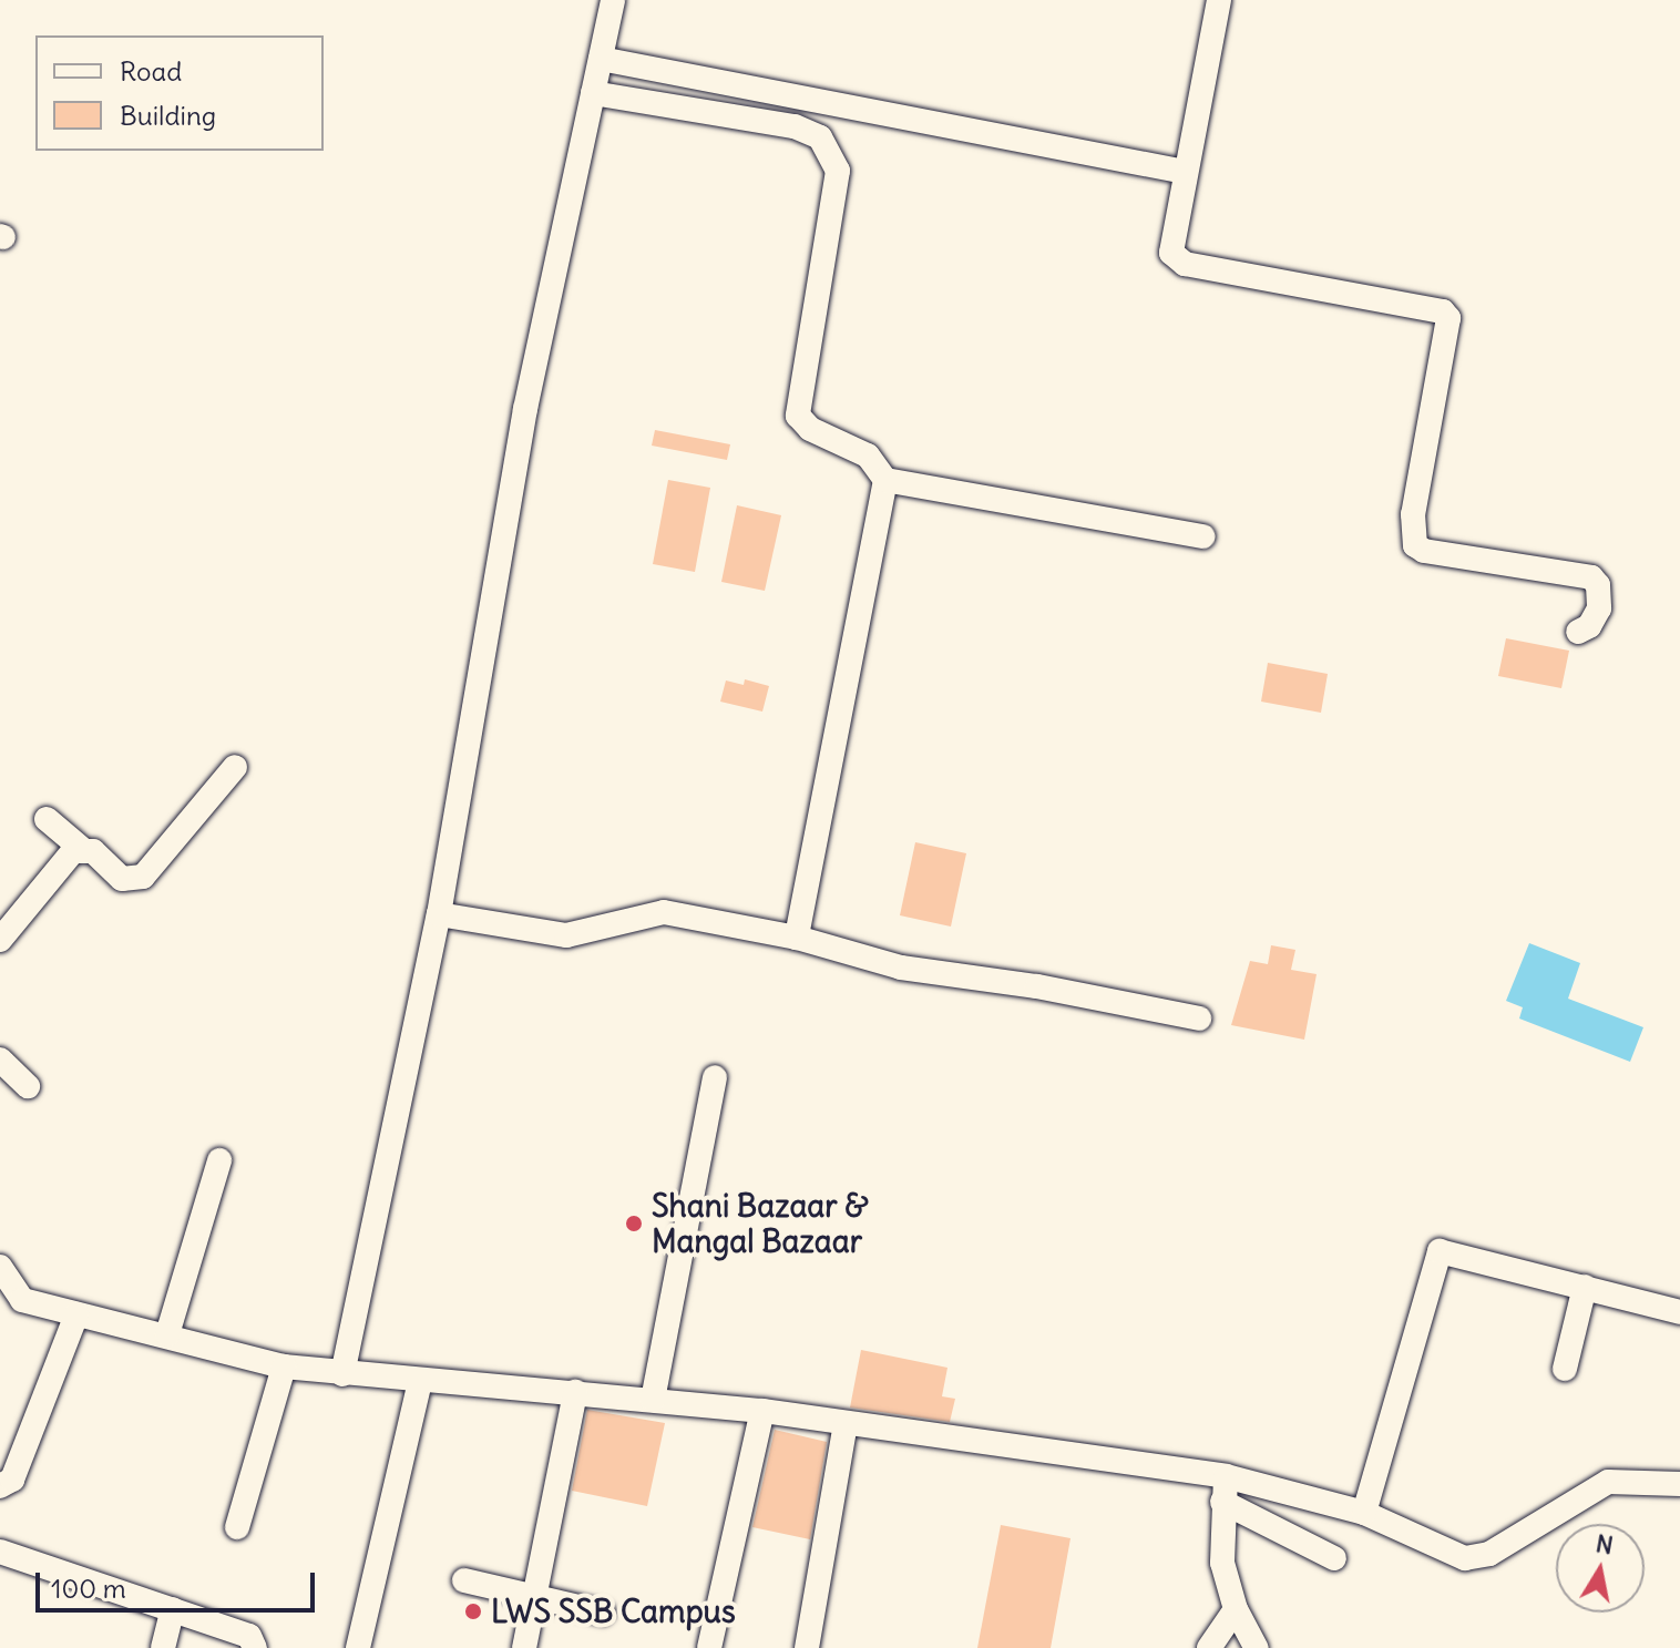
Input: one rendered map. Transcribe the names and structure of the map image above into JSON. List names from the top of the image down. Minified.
{"places":["Shani Bazaar & Mangal Bazaar","LWS SSB Campus"],"legend":["Road","Building"],"scale_bar":"100 m","north":"top"}
